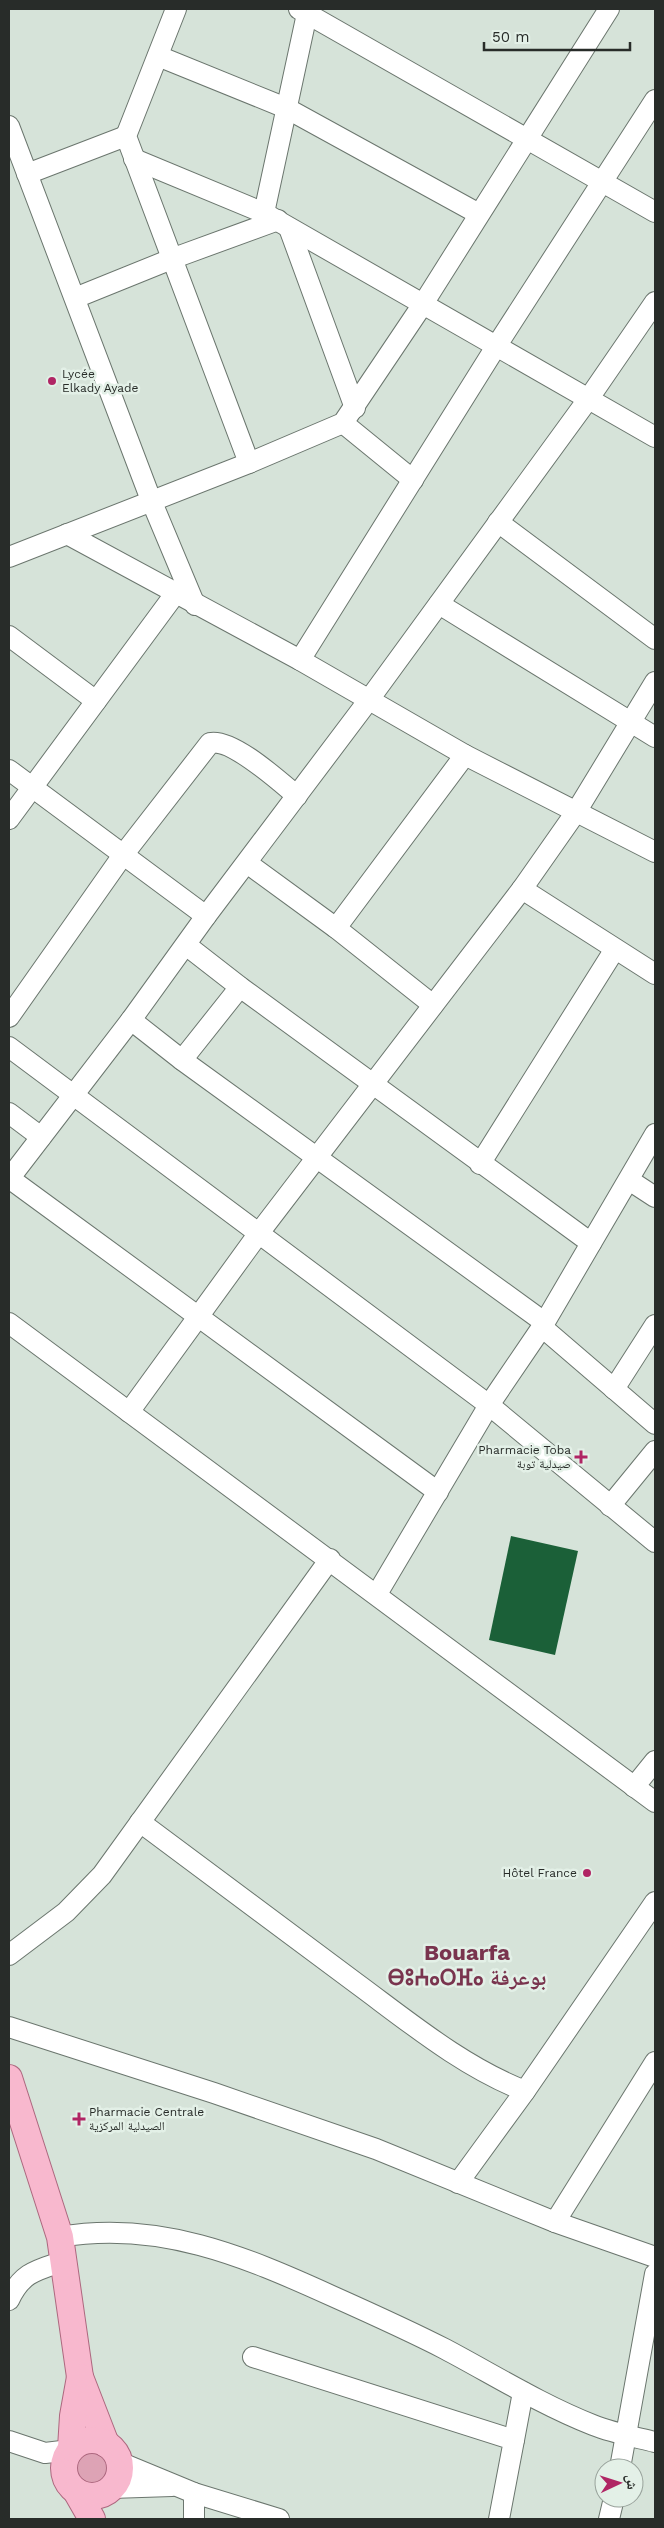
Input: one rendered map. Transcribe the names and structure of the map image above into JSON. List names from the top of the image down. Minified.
{"districts":["Bouarfa ⴱⵓⵄⴰⵔⴼⴰ بوعرفة"],"places":{"other":["Lycée Elkady Ayade","Hôtel France"],"health":["Pharmacie Toba صيدلية توبة","Pharmacie Centrale الصيدلية المركزية"]},"scale_bar":"50 m","north":"right"}
